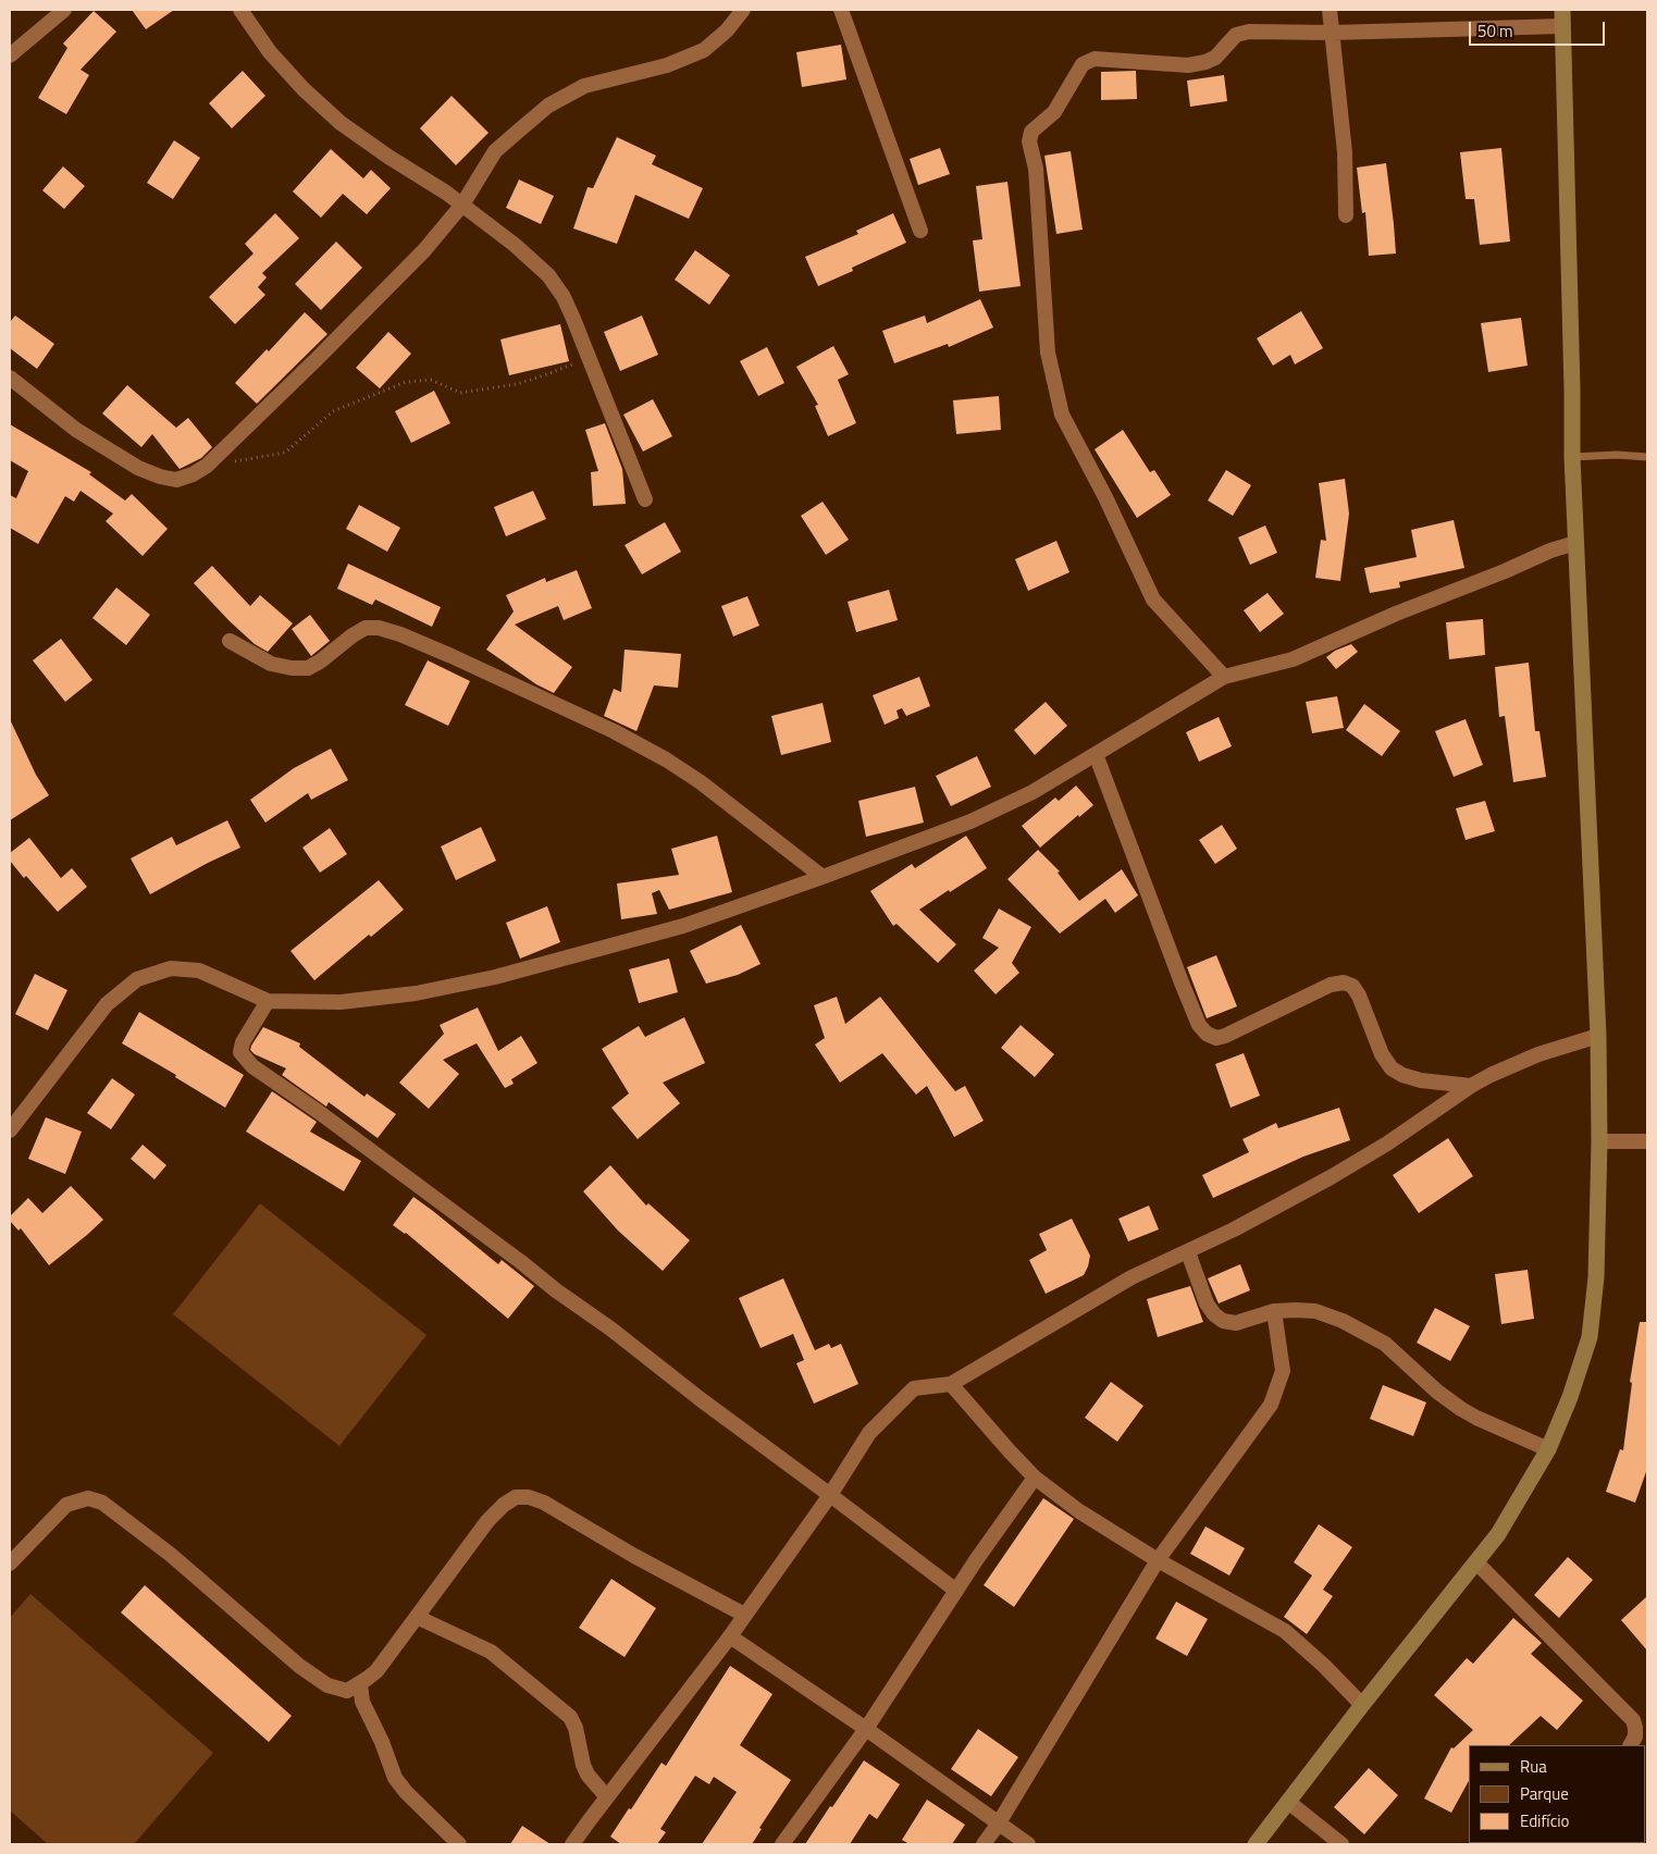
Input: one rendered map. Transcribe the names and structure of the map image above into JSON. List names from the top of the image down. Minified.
{"legend":["Rua","Parque","Edifício"],"scale_bar":"50 m"}
